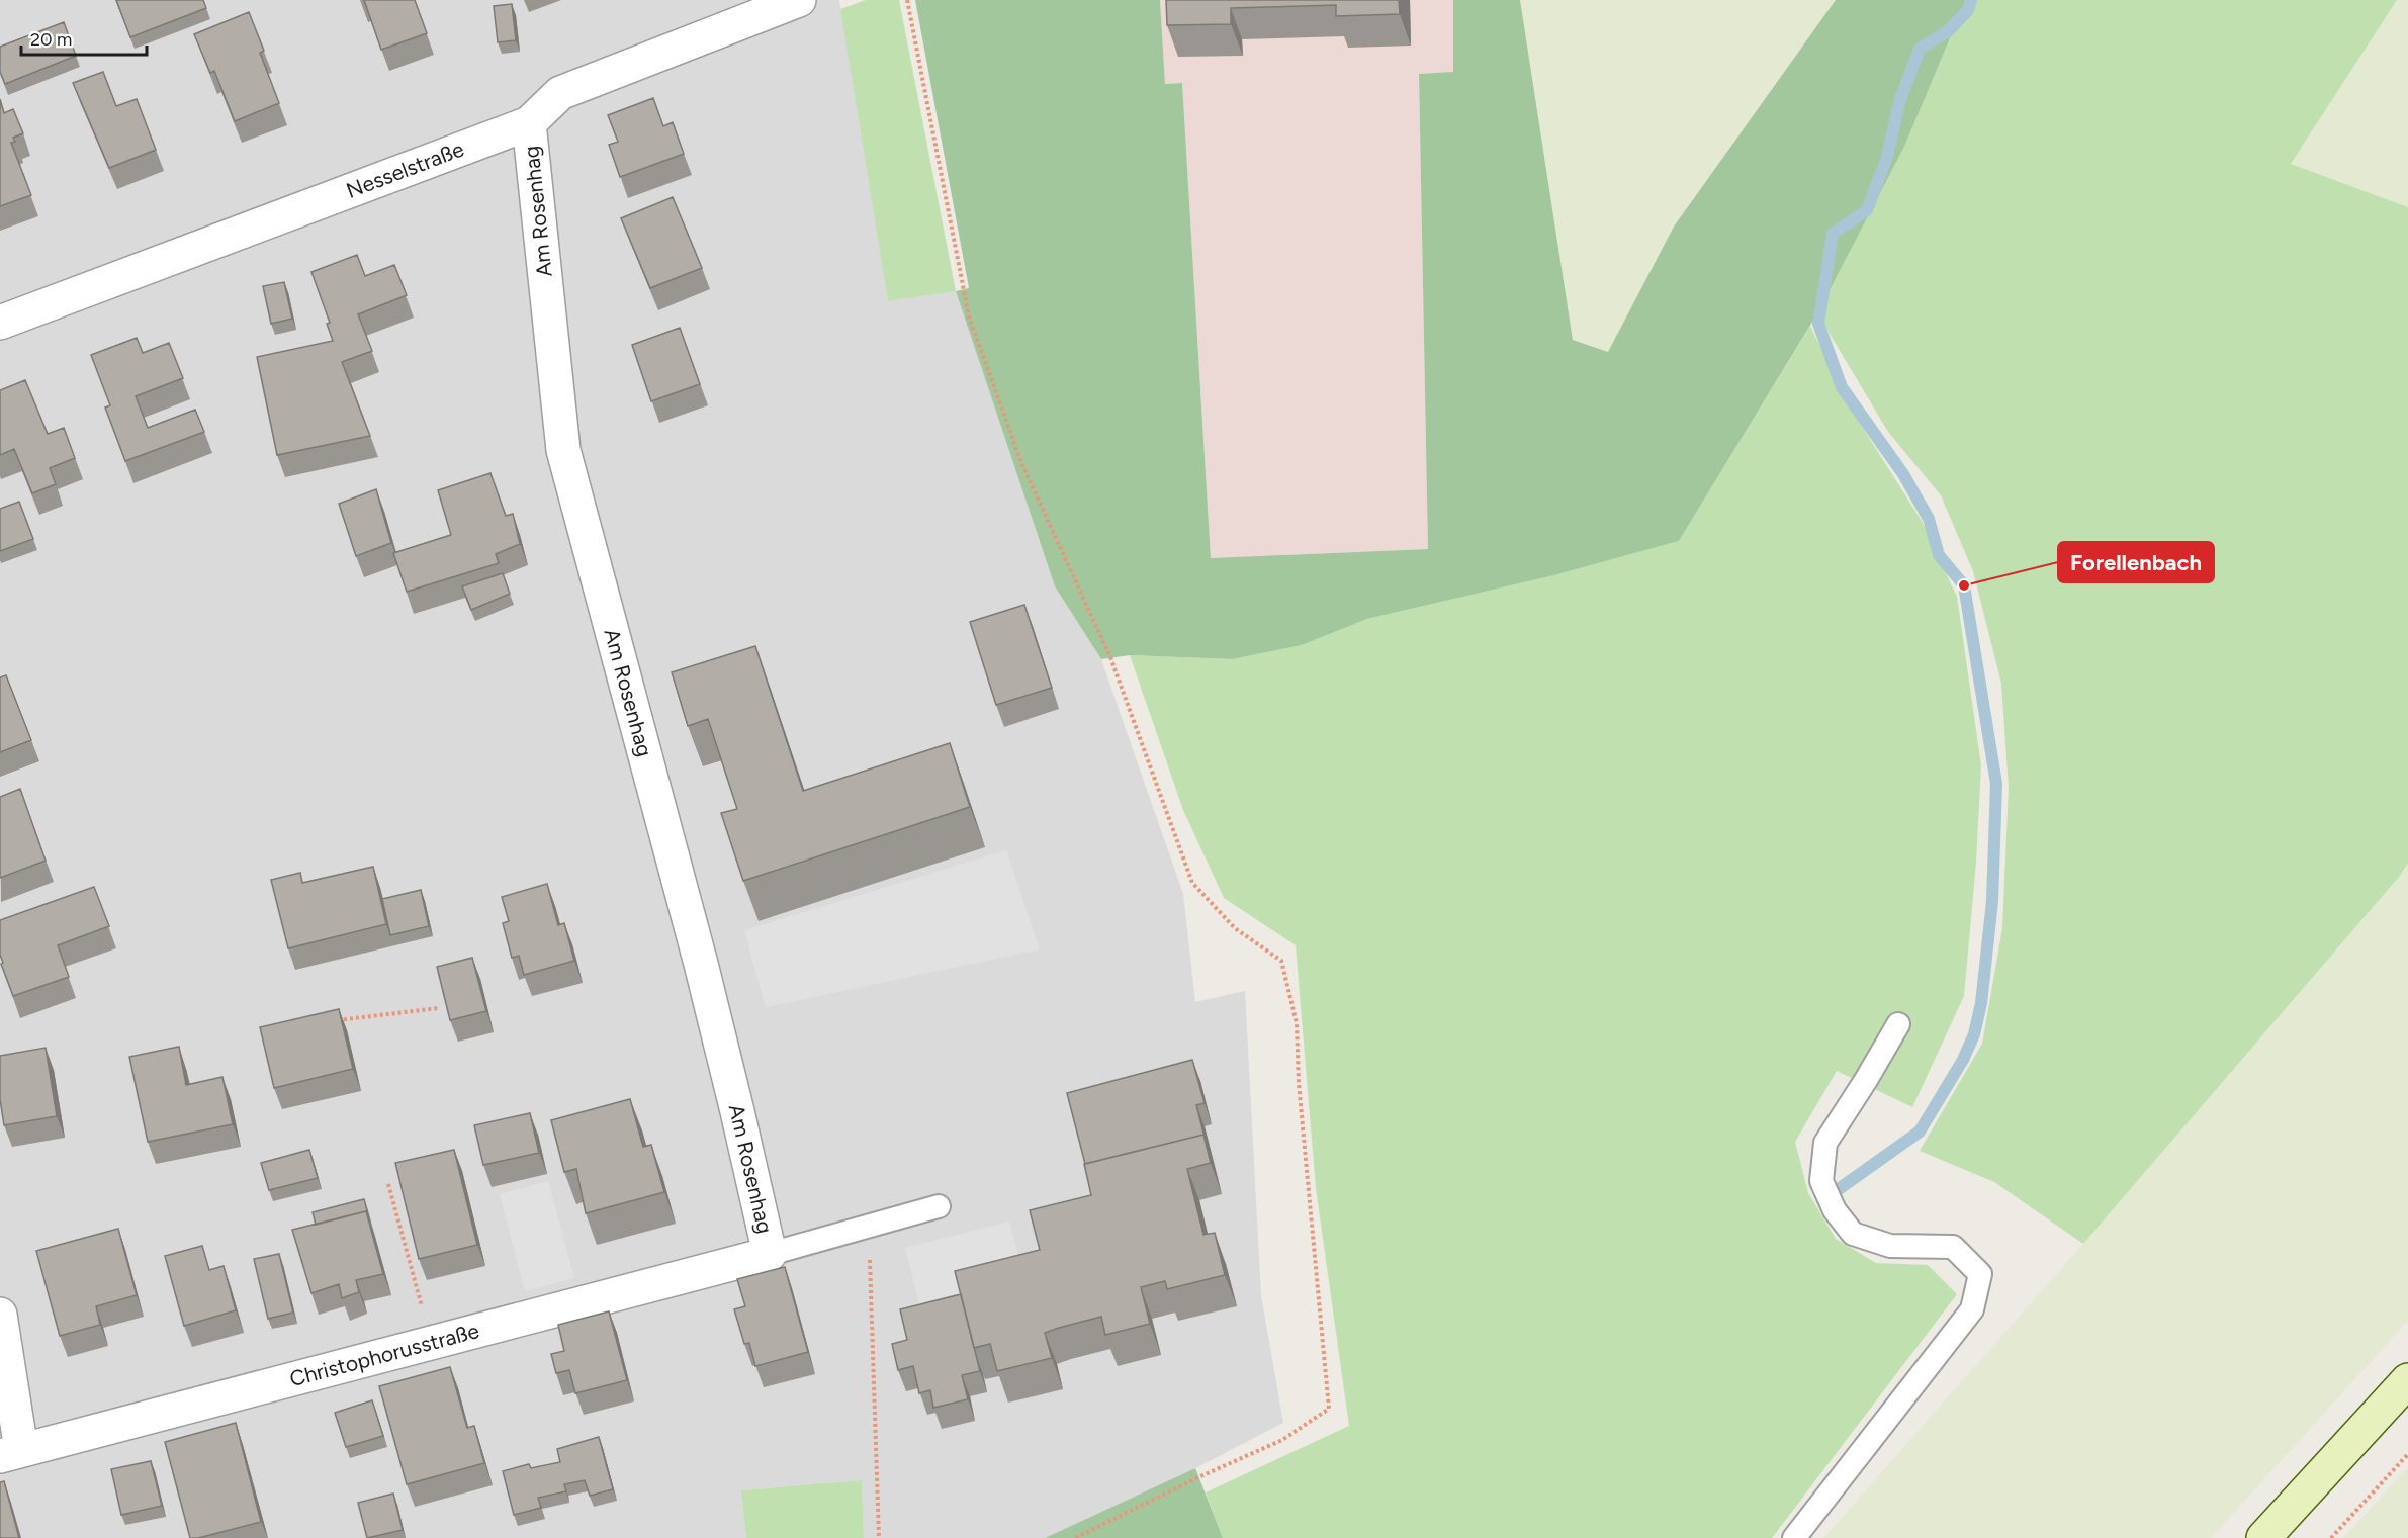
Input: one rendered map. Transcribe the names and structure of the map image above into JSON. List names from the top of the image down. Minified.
{"streets":{"street":["Nesselstraße","Am Rosenhag","Christophorusstraße"]},"crossings":[["Nesselstraße","Am Rosenhag"],["Am Rosenhag","Christophorusstraße"]],"places":["Forellenbach"],"scale_bar":"20 m"}
